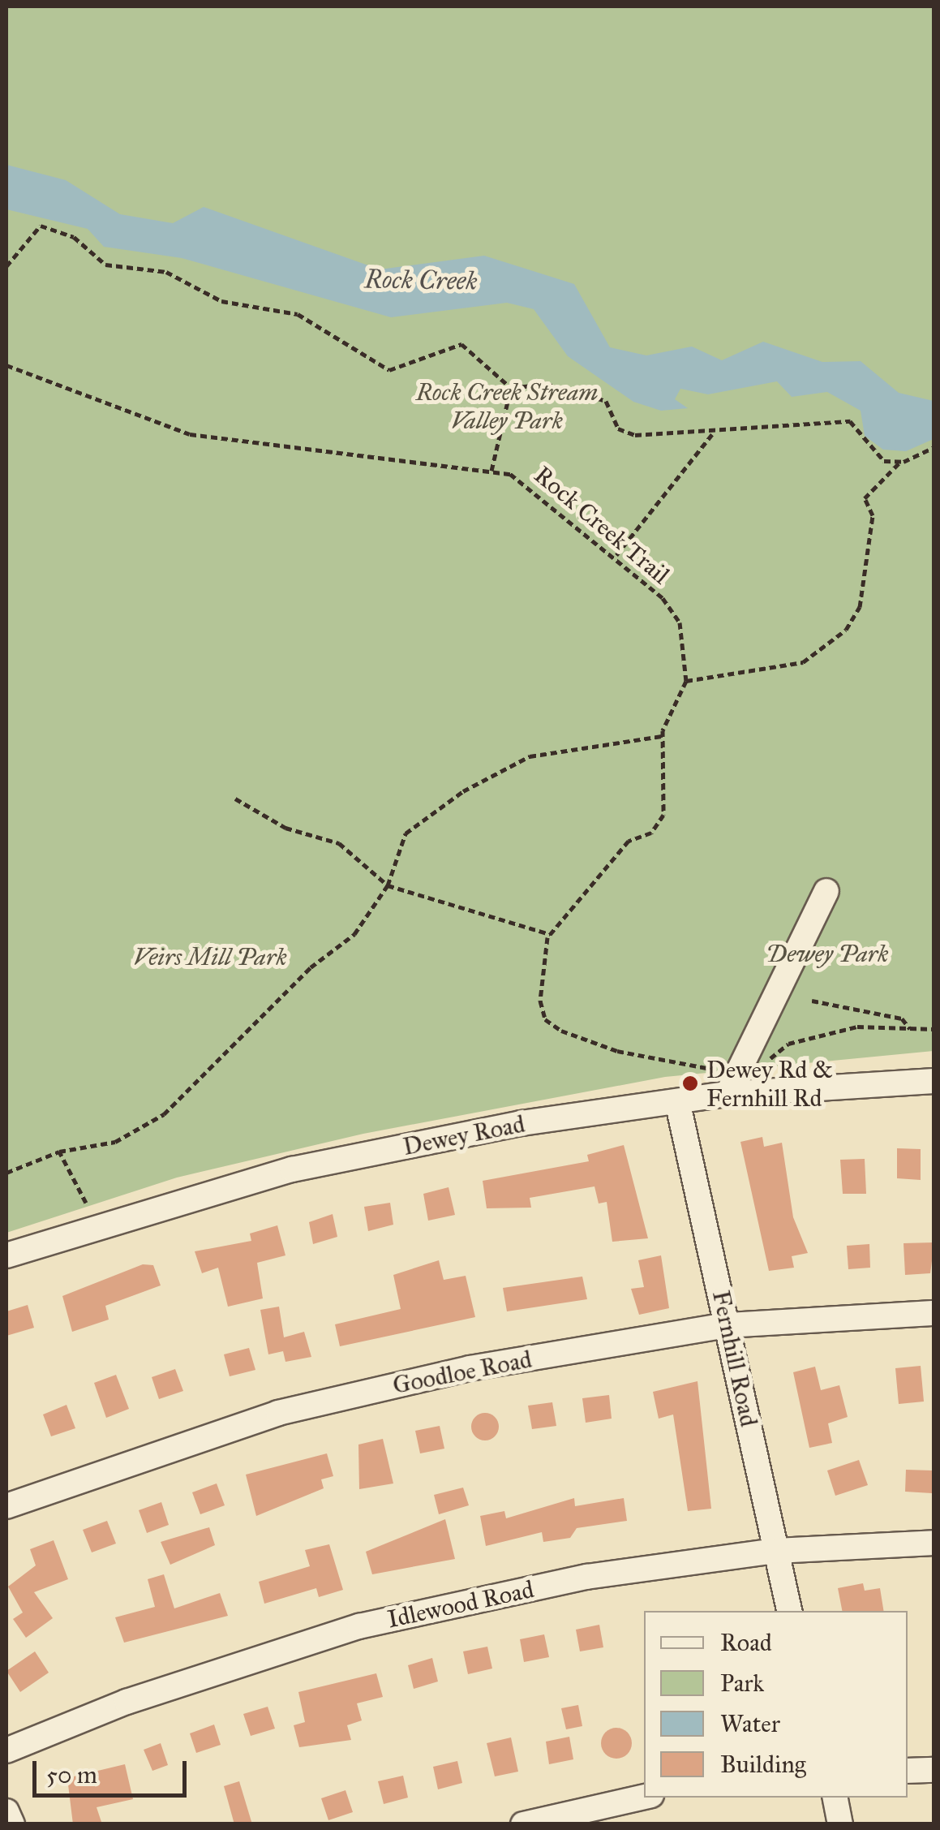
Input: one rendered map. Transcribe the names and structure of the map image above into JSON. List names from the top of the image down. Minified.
{"streets":{"street":["Dewey Road","Fernhill Road","Goodloe Road","Idlewood Road"],"path":["Rock Creek Trail"]},"crossings":[["Dewey Road","Fernhill Road"],["Fernhill Road","Goodloe Road"],["Fernhill Road","Idlewood Road"]],"water":["Rock Creek"],"parks":["Rock Creek Stream Valley Park","Dewey Park","Veirs Mill Park"],"places":["Dewey Rd & Fernhill Rd"],"legend":["Road","Park","Water","Building"],"scale_bar":"50 m"}
